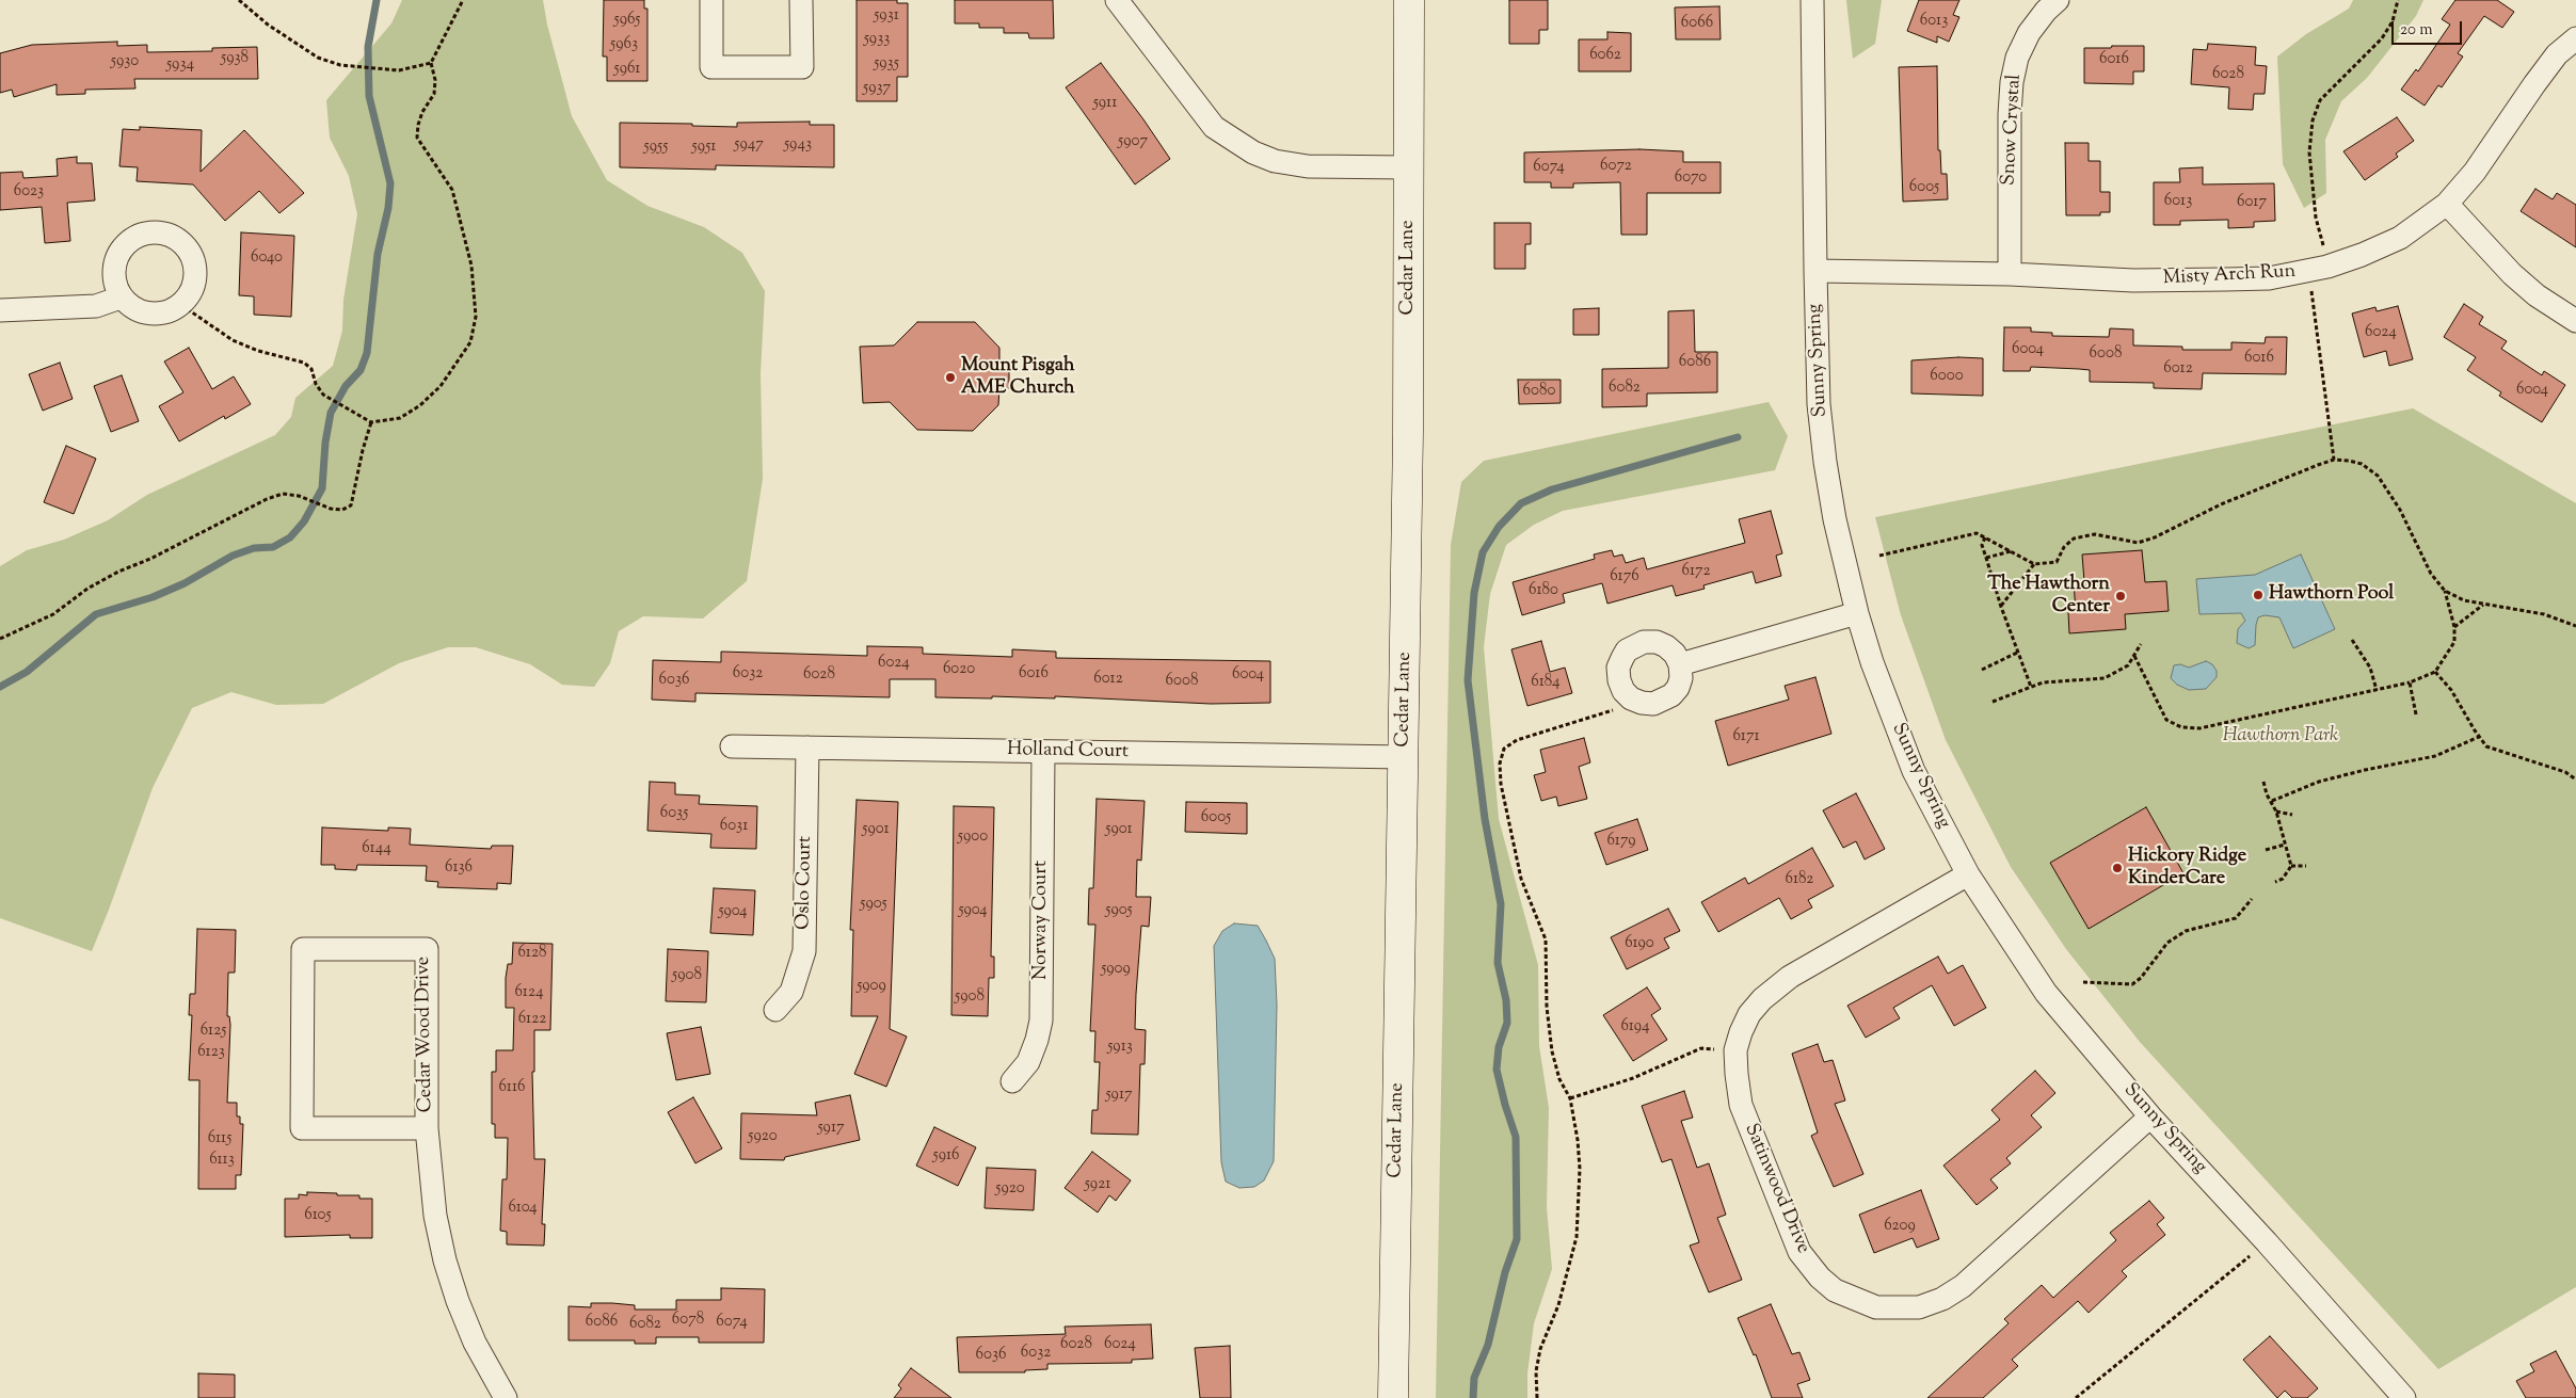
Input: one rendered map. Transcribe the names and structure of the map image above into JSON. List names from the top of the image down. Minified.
{"streets":{"main road":["Cedar Lane"],"street":["Snow Crystal","Misty Arch Run","Sunny Spring","Holland Court","Oslo Court","Norway Court","Cedar Wood Drive","Satinwood Drive"]},"crossings":[["Snow Crystal","Misty Arch Run"],["Cedar Lane","Holland Court"],["Misty Arch Run","Sunny Spring"],["Sunny Spring","Satinwood Drive"],["Holland Court","Oslo Court"],["Holland Court","Norway Court"]],"parks":["Hawthorn Park"],"places":["Mount Pisgah AME Church","Hawthorn Pool","The Hawthorn Center","Hickory Ridge KinderCare"],"house_numbers":["5931","5965","6013","6066","5933","5963","6062","5938","6016","5930","5935","5934","5961","6028","5937","5911","5907","5947","5943","5955","5951","6072","6074","6070","6005","6023","6013","6017","6040","6024","6004","6008","6016","6086","6012","6000","6082","6004","6080","6172","6176","6180","6024","6020","6032","6016","6028","6004","6012","6036","6008","6184","6171","6035","6005","6031","5901","5901","5900","6179","6144","6136","6182","5905","5904","5905","5904","6190","6128","5909","5908","5909","6124","5908","6122","6194","6125","5913","6123","6116","5917","5917","5920","6115","5916","6113","5921","5920","6104","6105","6209","6078","6086","6074","6082","6028","6024","6032","6036"],"scale_bar":"20 m"}
